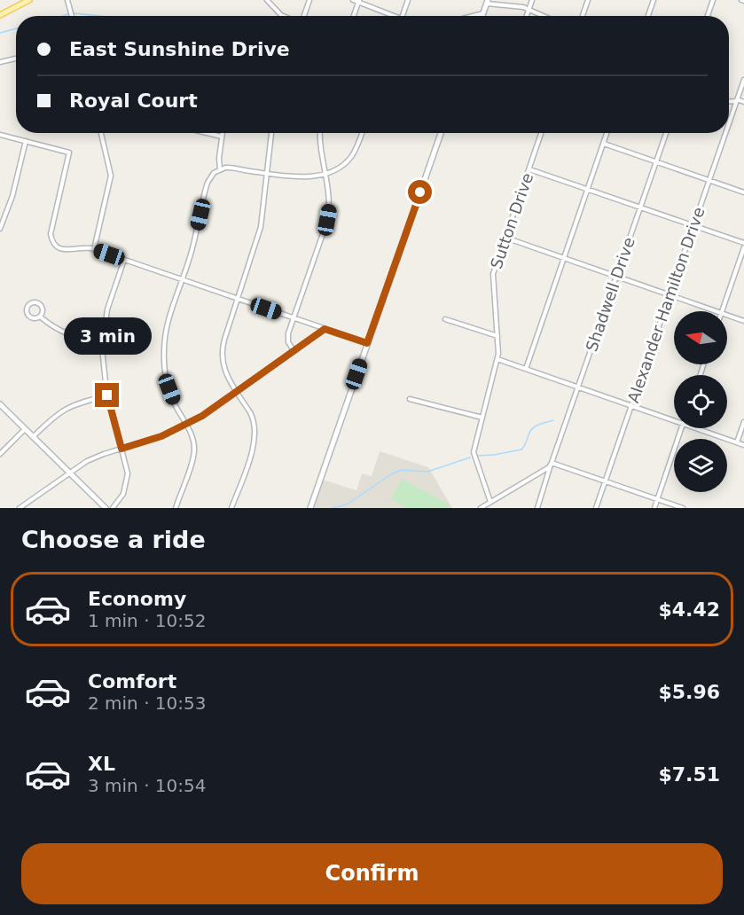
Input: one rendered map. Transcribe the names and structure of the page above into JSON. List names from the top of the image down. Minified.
{"streets":{"street":["Sutton Drive","Shadwell Drive","Alexander Hamilton Drive"]},"north":"left","page":{"banner":["East Sunshine Drive","Royal Court"],"bubble":"3 min","heading":"Choose a ride","list":[{"name":"Economy","note":"1 min · 10:52","value":"$4.42"},{"name":"Comfort","note":"2 min · 10:53","value":"$5.96"},{"name":"XL","note":"3 min · 10:54","value":"$7.51"}],"buttons":"Confirm"}}
